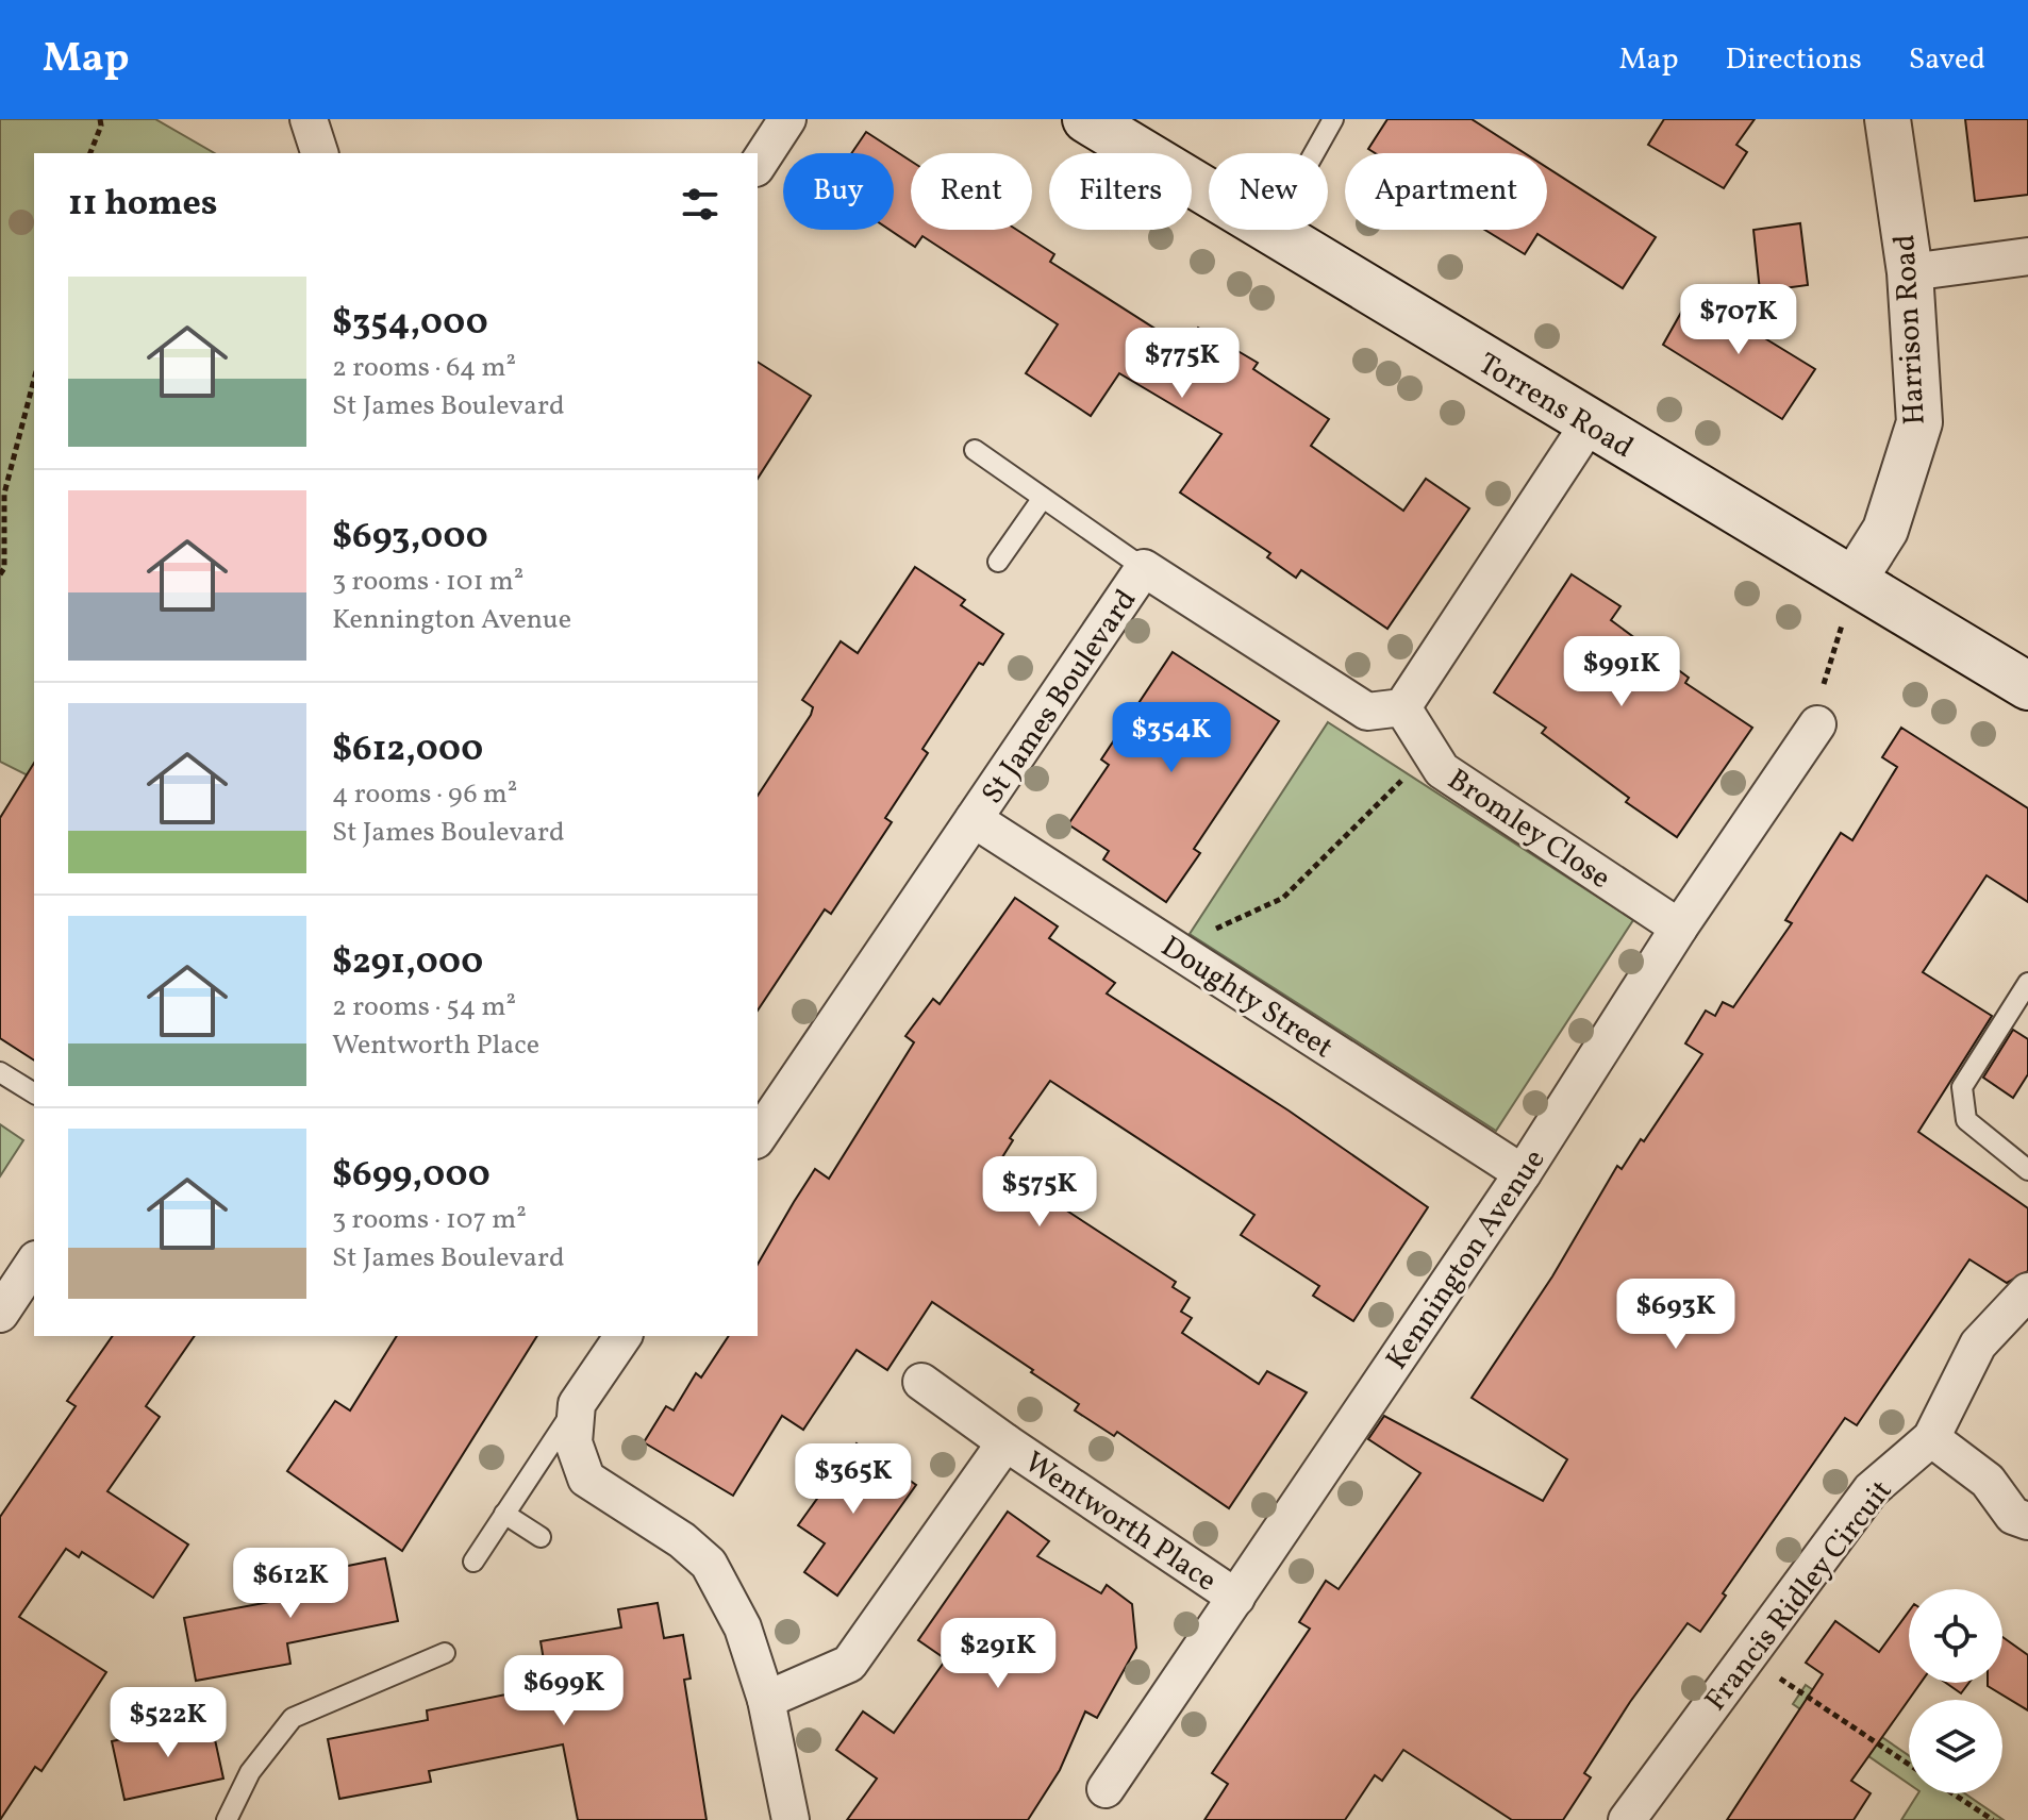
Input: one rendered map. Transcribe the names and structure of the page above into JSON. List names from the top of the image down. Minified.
{"streets":{"main road":["Torrens Road"],"street":["Harrison Road","St James Boulevard","Bromley Close","Doughty Street","Kennington Avenue","Wentworth Place","Francis Ridley Circuit"]},"crossings":[["Harrison Road","Torrens Road"],["St James Boulevard","Bromley Close"],["St James Boulevard","Doughty Street"],["Bromley Close","Kennington Avenue"],["Doughty Street","Kennington Avenue"],["Kennington Avenue","Wentworth Place"]],"page":{"header":"Map","nav":["Map","Directions","Saved"],"chip":["Buy","Rent","Filters","New","Apartment"],"heading":"11 homes","list":[{"name":"$354,000","note":"2 rooms · 64 m² · St James Boulevard"},{"name":"$693,000","note":"3 rooms · 101 m² · Kennington Avenue"},{"name":"$612,000","note":"4 rooms · 96 m² · St James Boulevard"},{"name":"$291,000","note":"2 rooms · 54 m² · Wentworth Place"},{"name":"$699,000","note":"3 rooms · 107 m² · St James Boulevard"}],"price":["$707K","$775K","$991K","$354K","$575K","$693K","$365K","$612K","$291K","$699K","$522K"]}}
